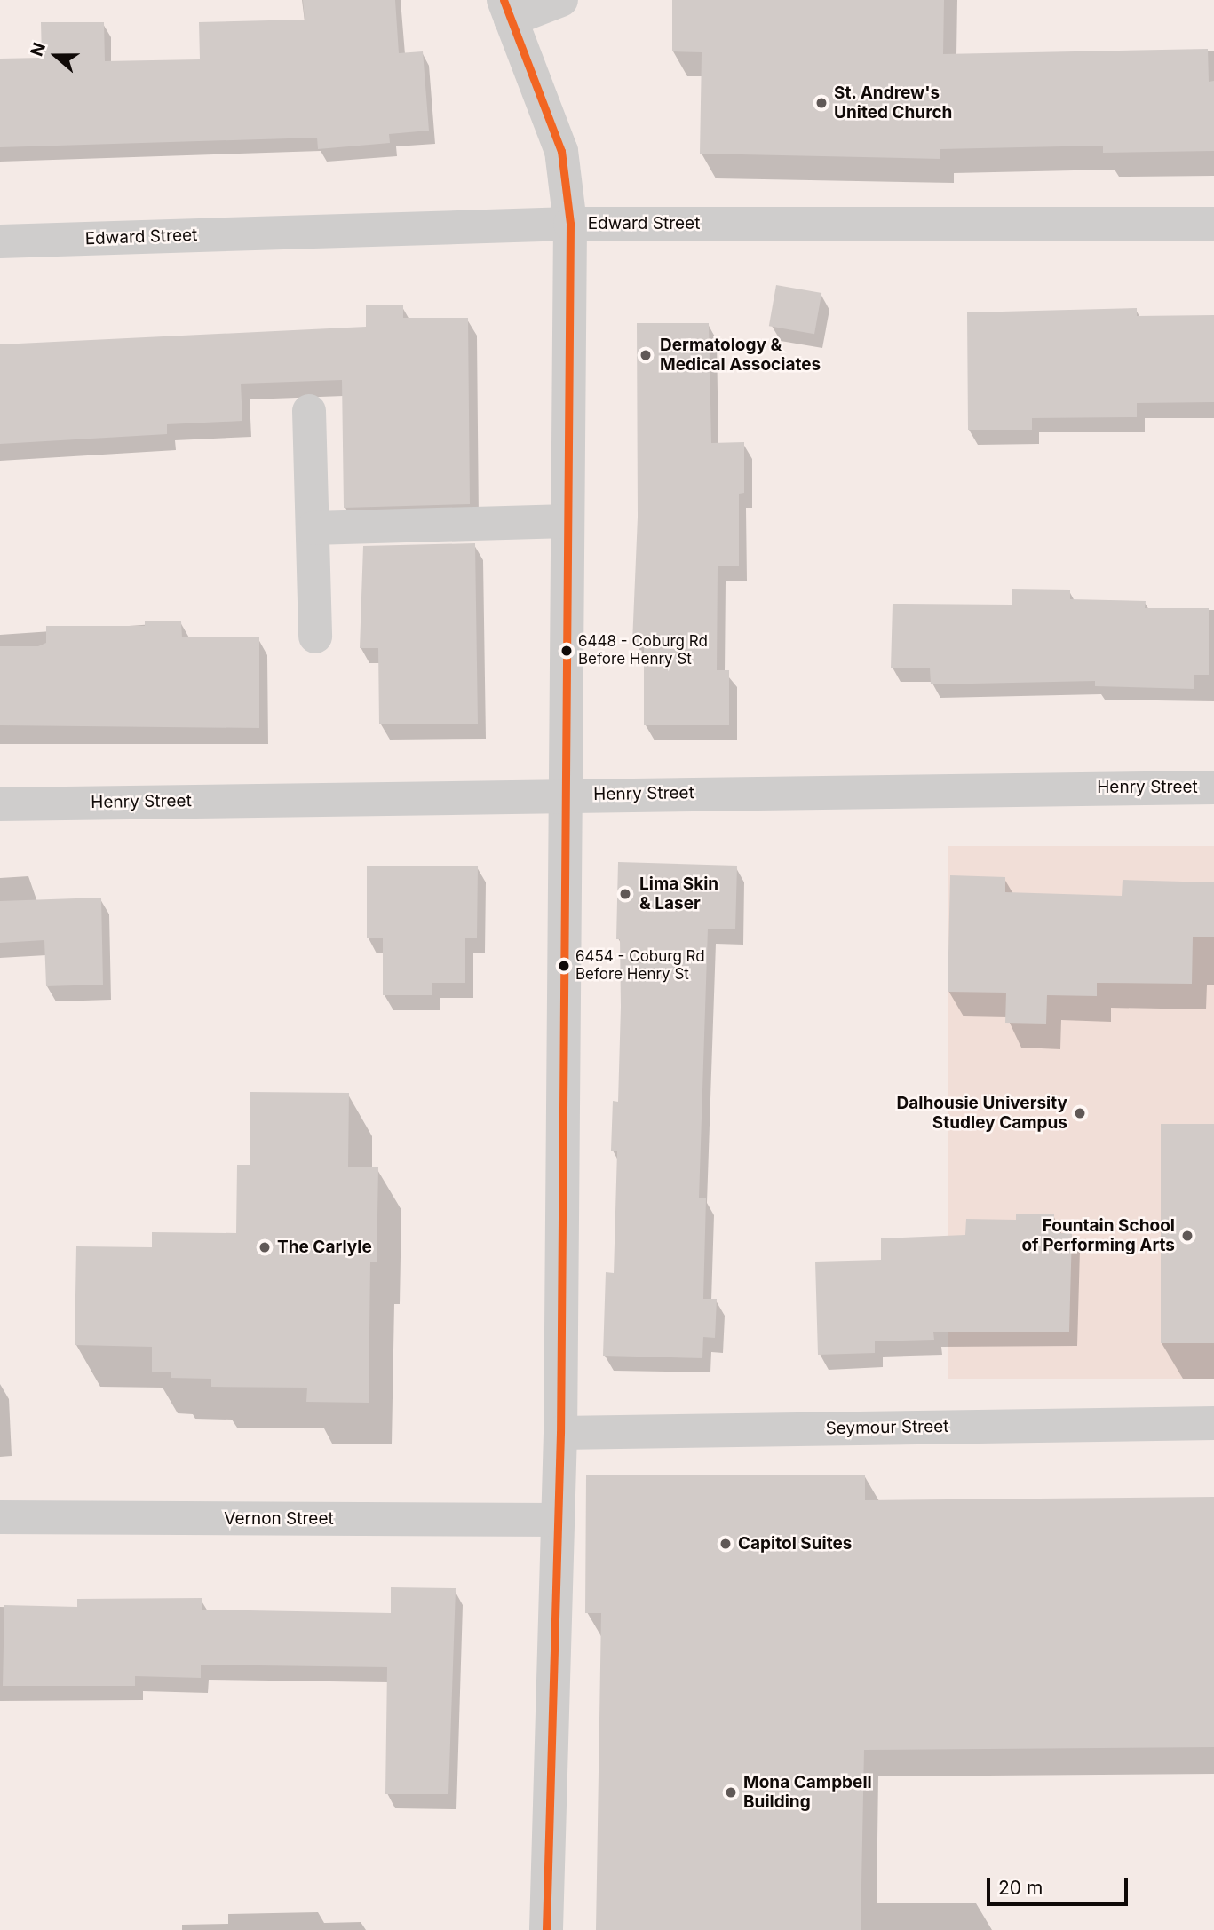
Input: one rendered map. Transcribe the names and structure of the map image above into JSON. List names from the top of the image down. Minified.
{"streets":{"street":["Edward Street","Henry Street","Seymour Street","Vernon Street"]},"places":["St. Andrew's United Church","Dermatology & Medical Associates","6448 - Coburg Rd Before Henry St","Lima Skin & Laser","6454 - Coburg Rd Before Henry St","Dalhousie University Studley Campus","Fountain School of Performing Arts","The Carlyle","Capitol Suites","Mona Campbell Building"],"scale_bar":"20 m","north":"left"}
